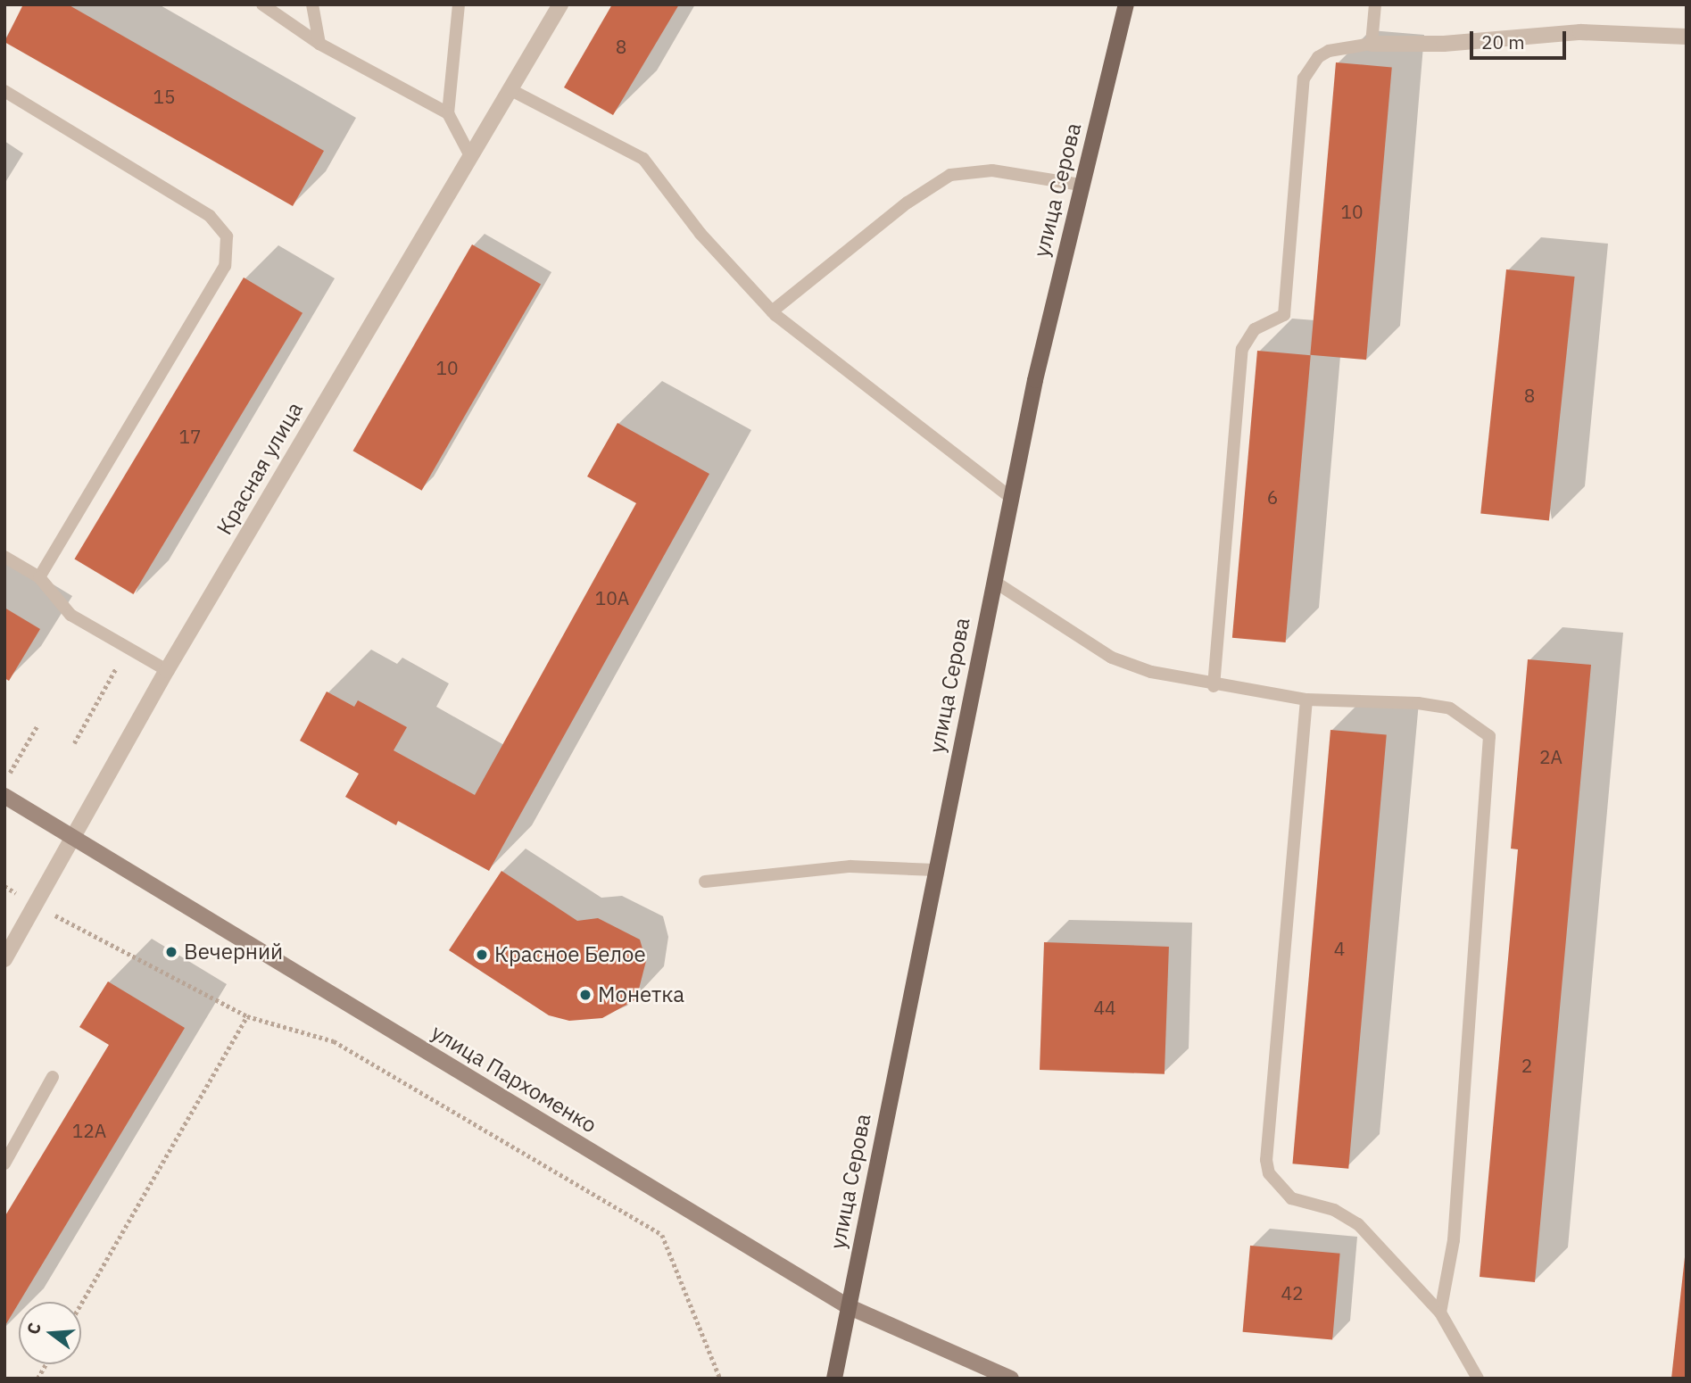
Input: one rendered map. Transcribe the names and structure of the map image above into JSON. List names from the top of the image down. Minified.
{"streets":{"main road":["улица Серова","улица Пархоменко"],"street":["Красная улица"]},"crossings":[["улица Серова","улица Пархоменко"],["Красная улица","улица Пархоменко"]],"places":["Вечерний","Красное Белое","Монетка"],"house_numbers":["8","15","10","10","8","17","6","10А","2А","4","44","2","12А","42"],"scale_bar":"20 m","north":"left"}
